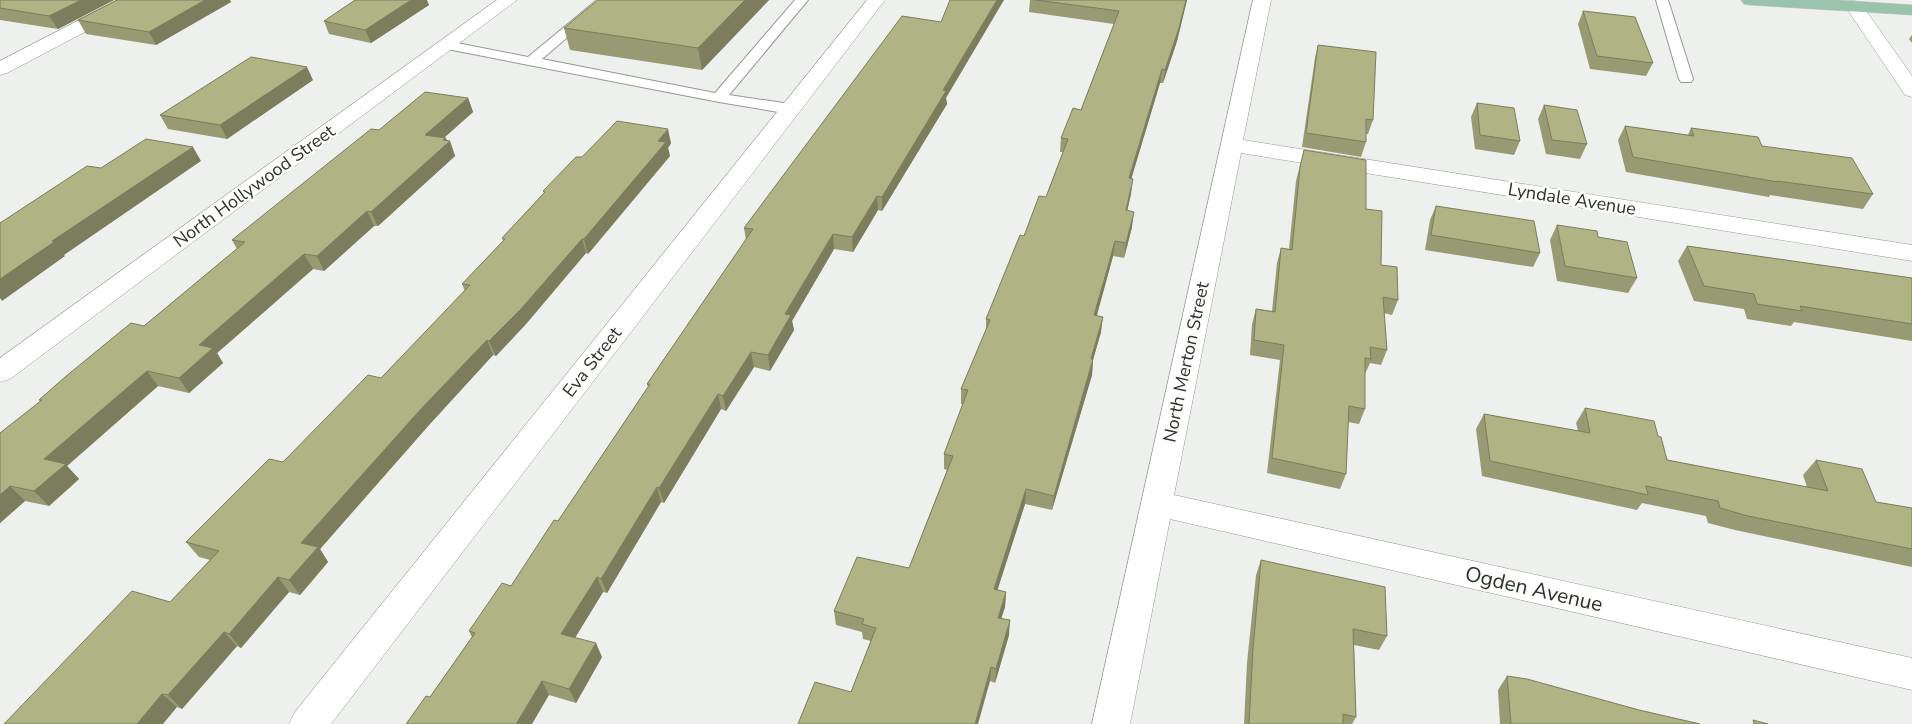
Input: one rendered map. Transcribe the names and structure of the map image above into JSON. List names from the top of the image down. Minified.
{"streets":{"street":["North Hollywood Street","Lyndale Avenue","Eva Street","North Merton Street","Ogden Avenue"]},"crossings":[["Lyndale Avenue","North Merton Street"],["North Merton Street","Ogden Avenue"]]}
